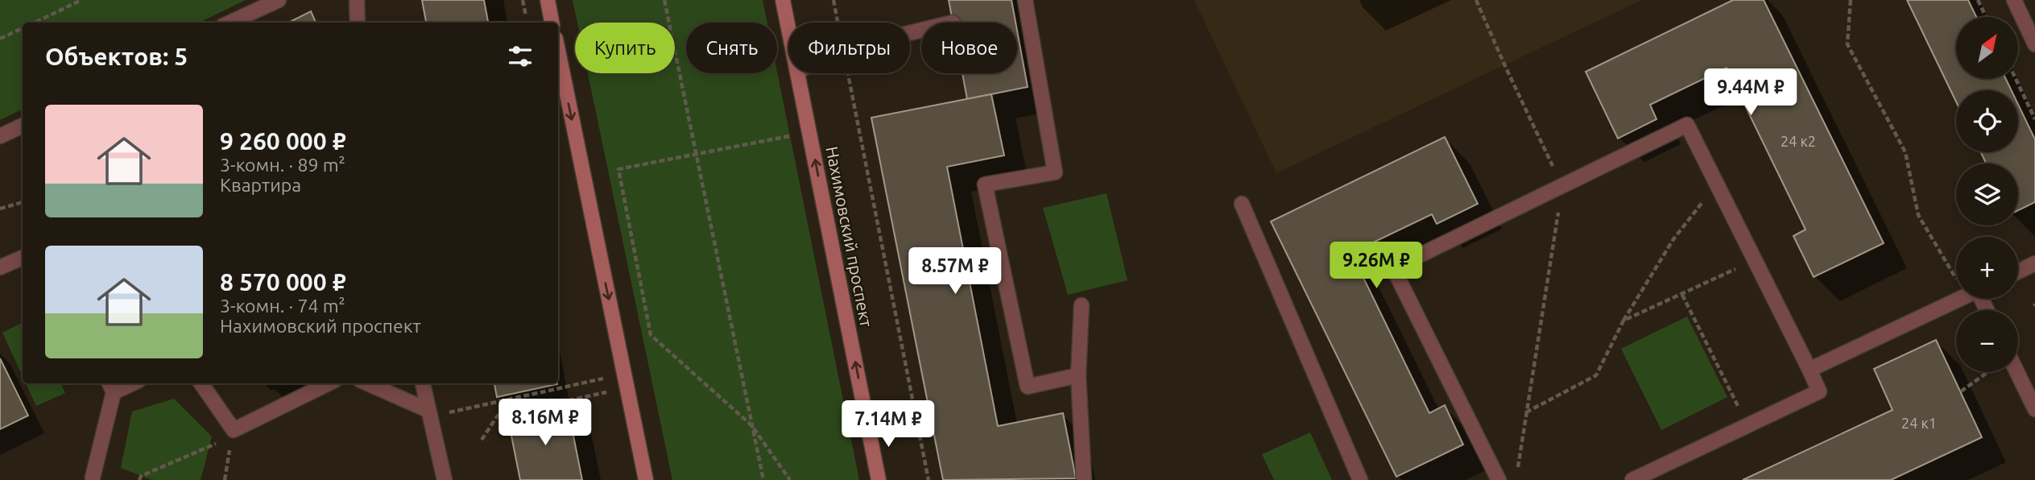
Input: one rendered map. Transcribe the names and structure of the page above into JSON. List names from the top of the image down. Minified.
{"streets":{"main road":["Нахимовский проспект"]},"one_way":["Нахимовский проспект"],"house_numbers":["24 к2","24 к1"],"north":"top right","page":{"map_buttons":["+","−"],"chip":["Купить","Снять","Фильтры","Новое"],"heading":"Объектов: 5","price":["9.44M ₽","9.26M ₽","8.57M ₽","8.16M ₽","7.14M ₽"],"list":[{"name":"9 260 000 ₽","note":"3-комн. · 89 m² · Квартира"},{"name":"8 570 000 ₽","note":"3-комн. · 74 m² · Нахимовский проспект"}]}}
